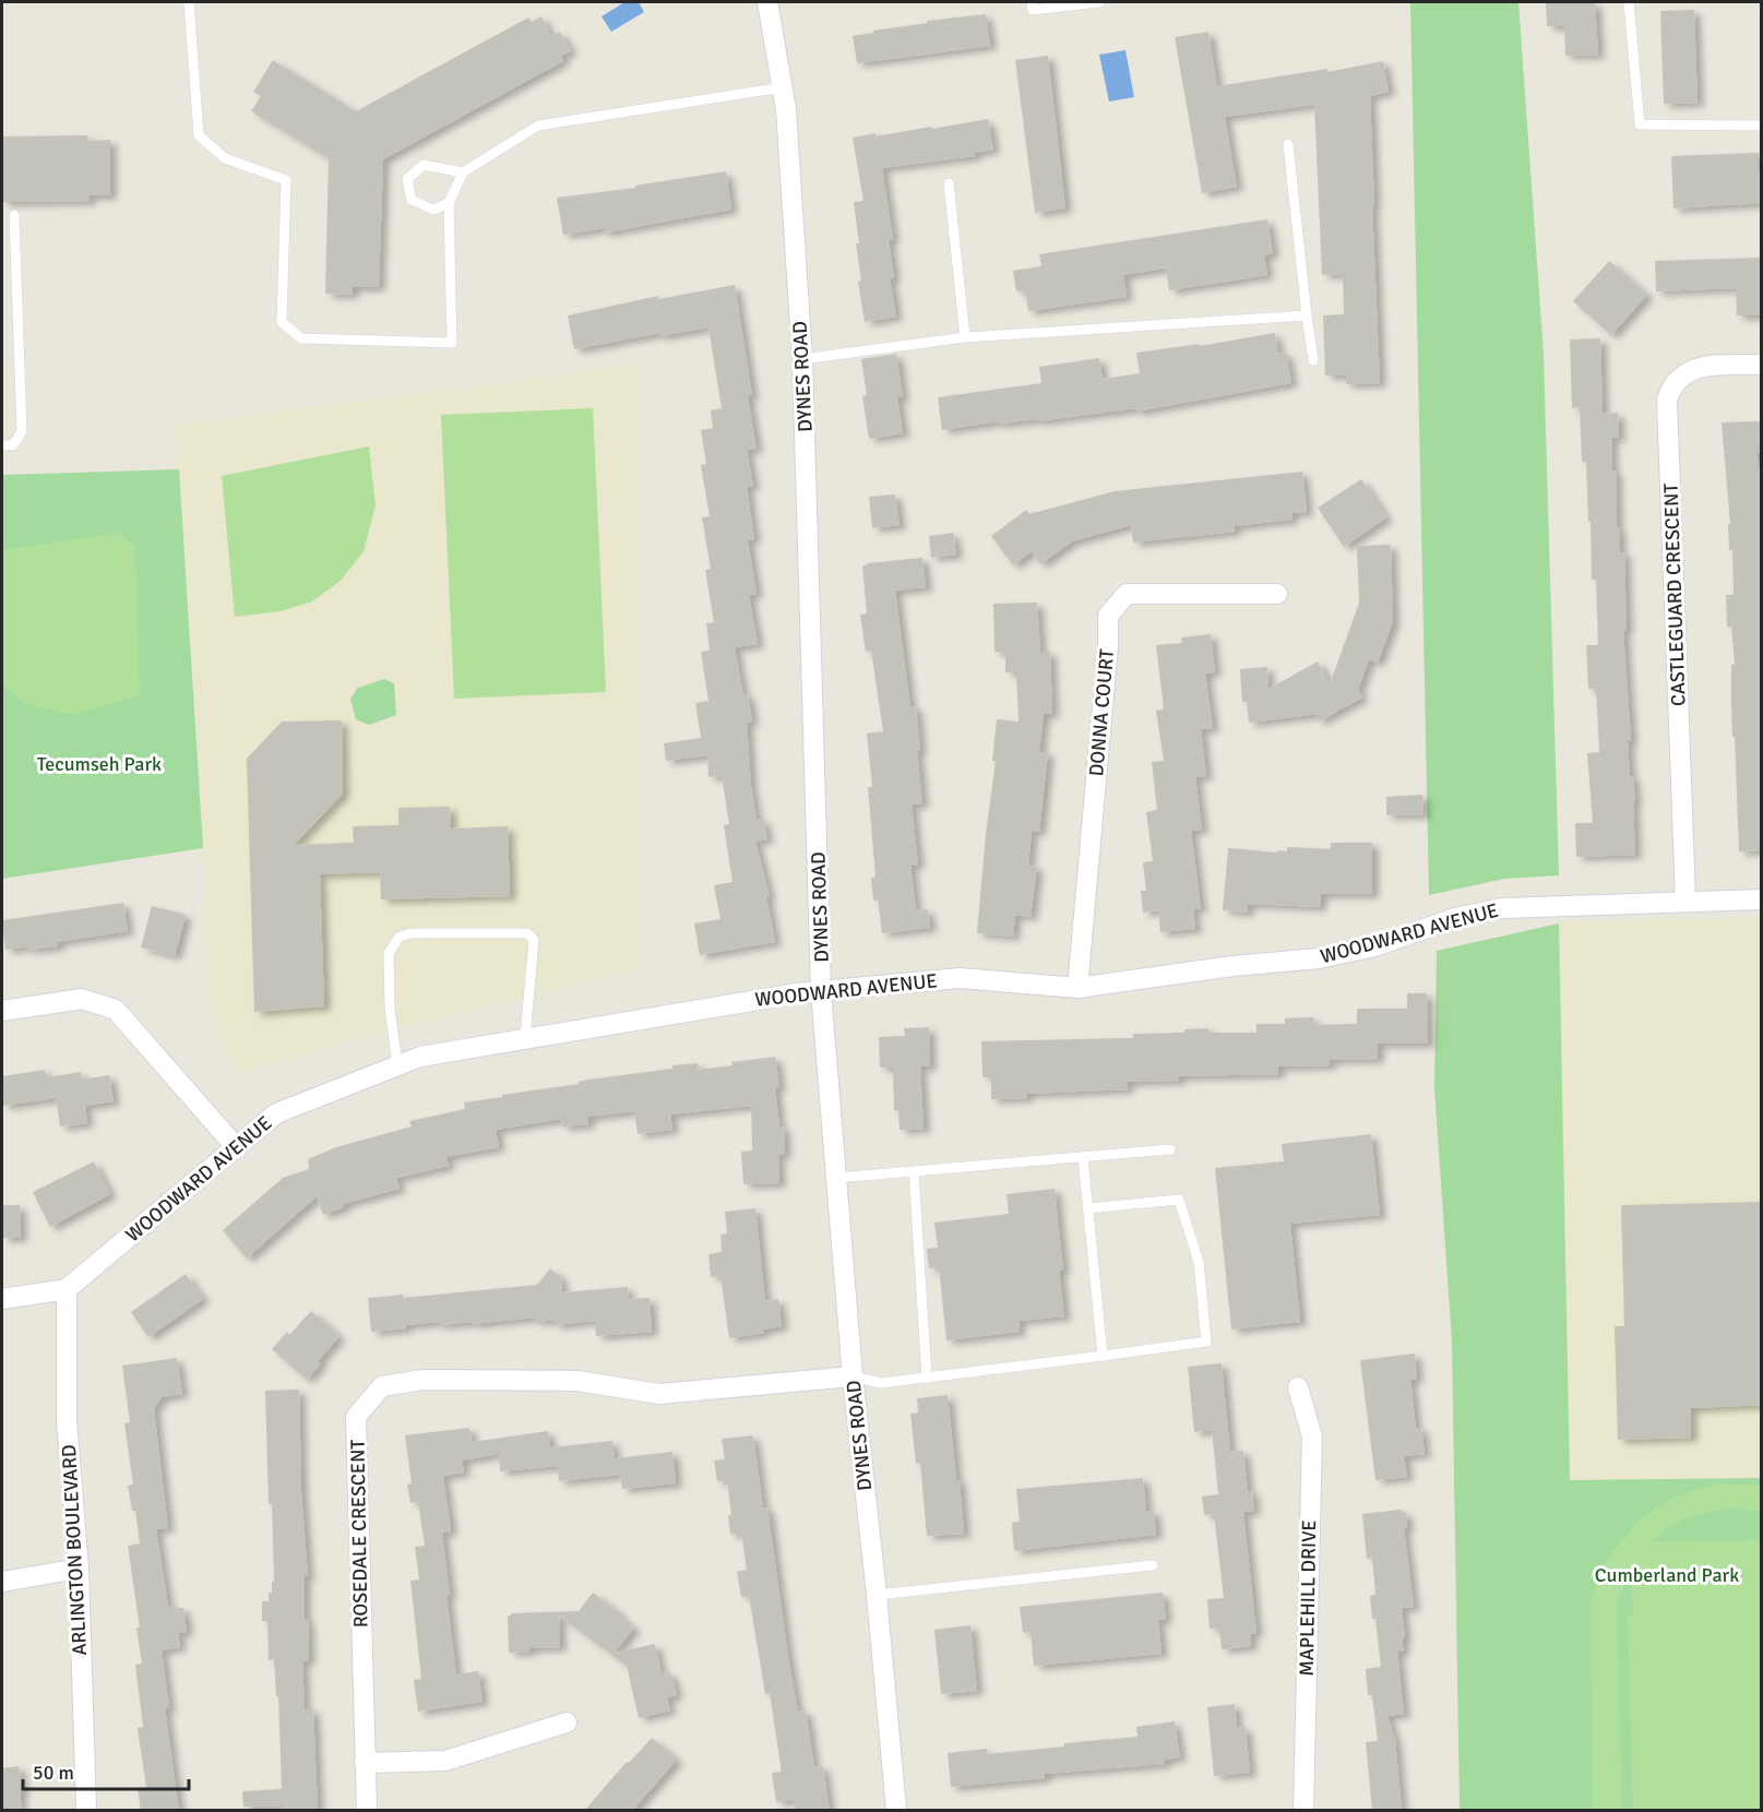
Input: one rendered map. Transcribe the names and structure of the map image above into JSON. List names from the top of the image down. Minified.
{"streets":{"street":["DYNES ROAD","CASTLEGUARD CRESCENT","DONNA COURT","WOODWARD AVENUE","ROSEDALE CRESCENT","ARLINGTON BOULEVARD","MAPLEHILL DRIVE"]},"crossings":[["DYNES ROAD","WOODWARD AVENUE"],["DYNES ROAD","ROSEDALE CRESCENT"],["CASTLEGUARD CRESCENT","WOODWARD AVENUE"],["DONNA COURT","WOODWARD AVENUE"],["WOODWARD AVENUE","ARLINGTON BOULEVARD"]],"parks":["Tecumseh Park","Cumberland Park"],"scale_bar":"50 m"}
